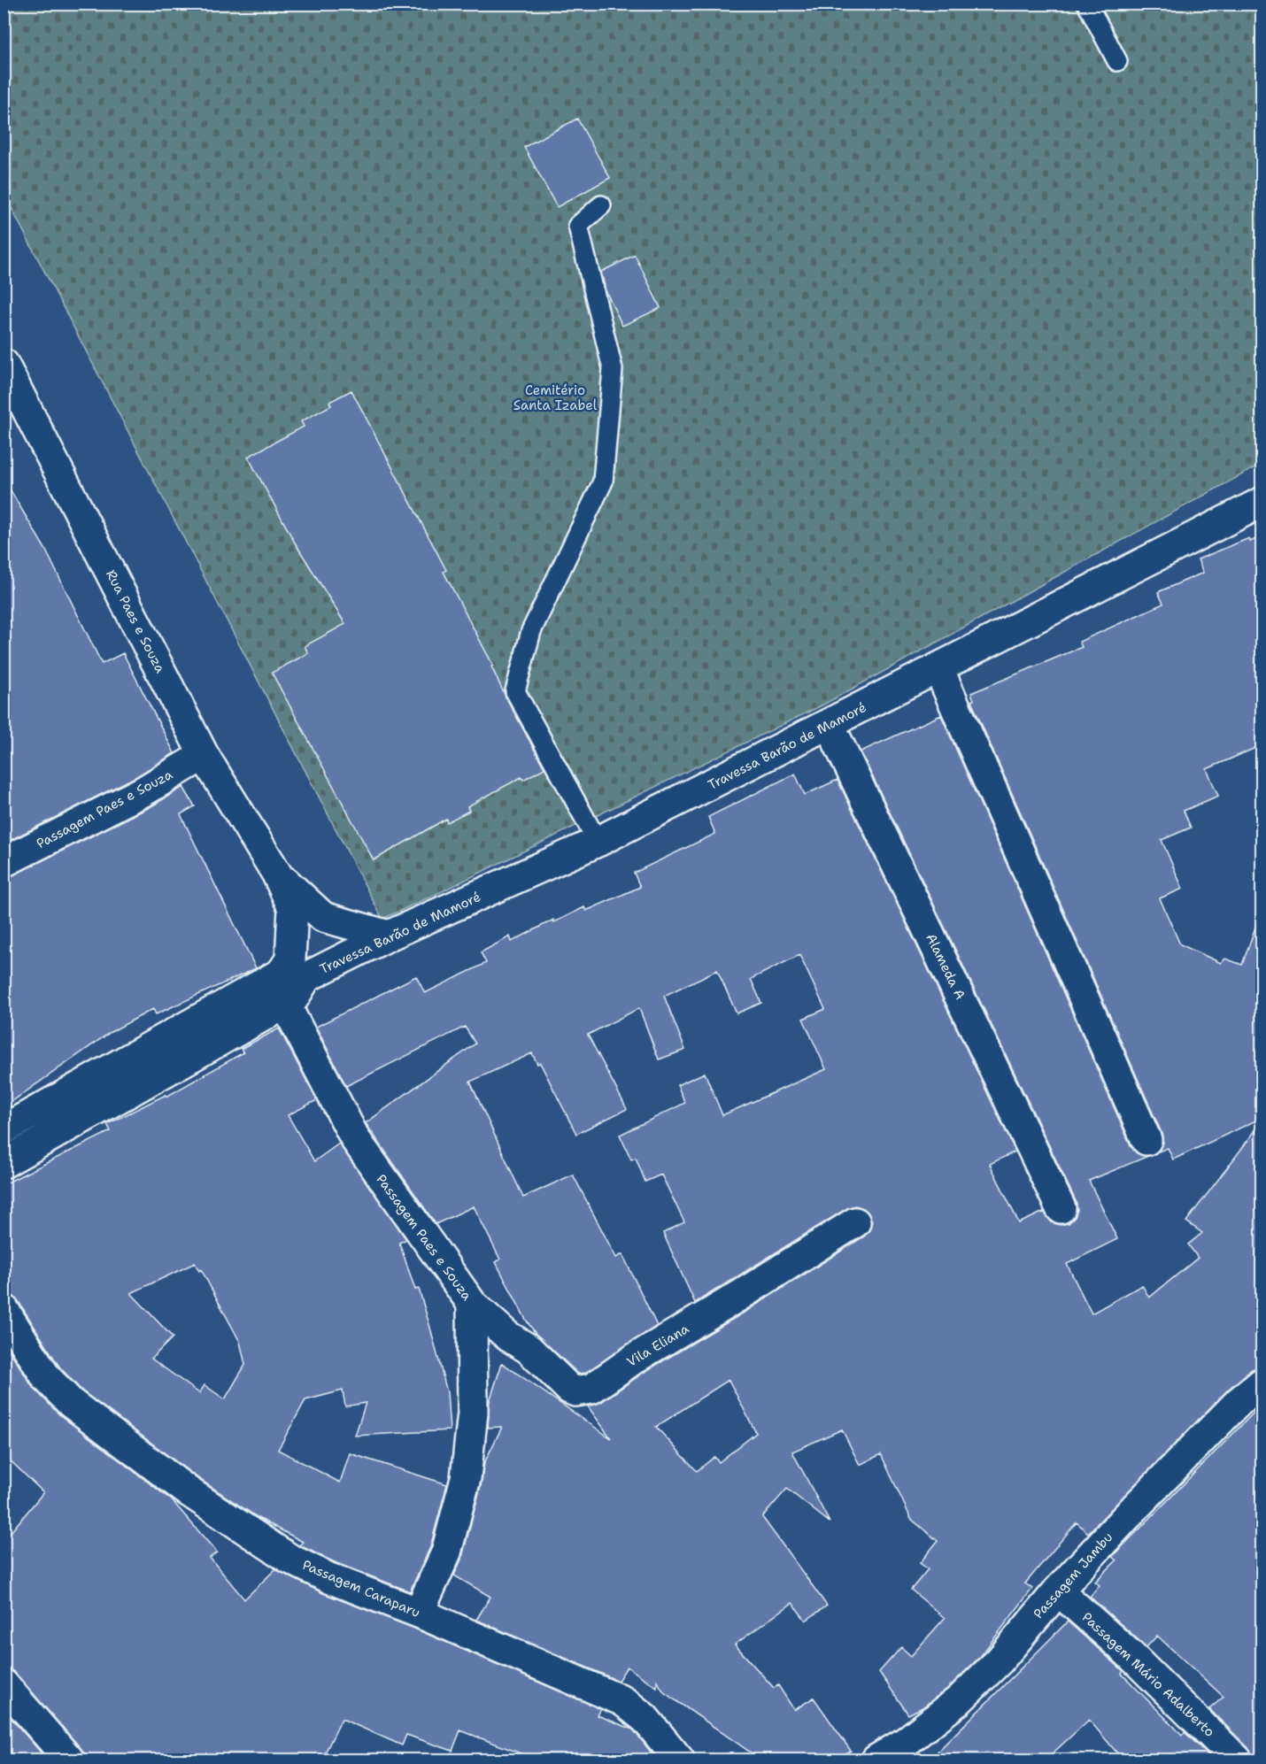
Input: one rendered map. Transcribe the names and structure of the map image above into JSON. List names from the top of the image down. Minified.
{"streets":{"street":["Rua Paes e Souza","Travessa Barão de Mamoré","Passagem Paes e Souza","Alameda A","Vila Eliana","Passagem Jambu","Passagem Caraparu","Passagem Mário Adalberto"]},"crossings":[["Rua Paes e Souza","Travessa Barão de Mamoré"],["Rua Paes e Souza","Passagem Paes e Souza"],["Travessa Barão de Mamoré","Passagem Paes e Souza"],["Travessa Barão de Mamoré","Alameda A"],["Passagem Paes e Souza","Vila Eliana"],["Passagem Paes e Souza","Passagem Caraparu"],["Passagem Jambu","Passagem Mário Adalberto"]],"parks":["Cemitério Santa Izabel"]}
